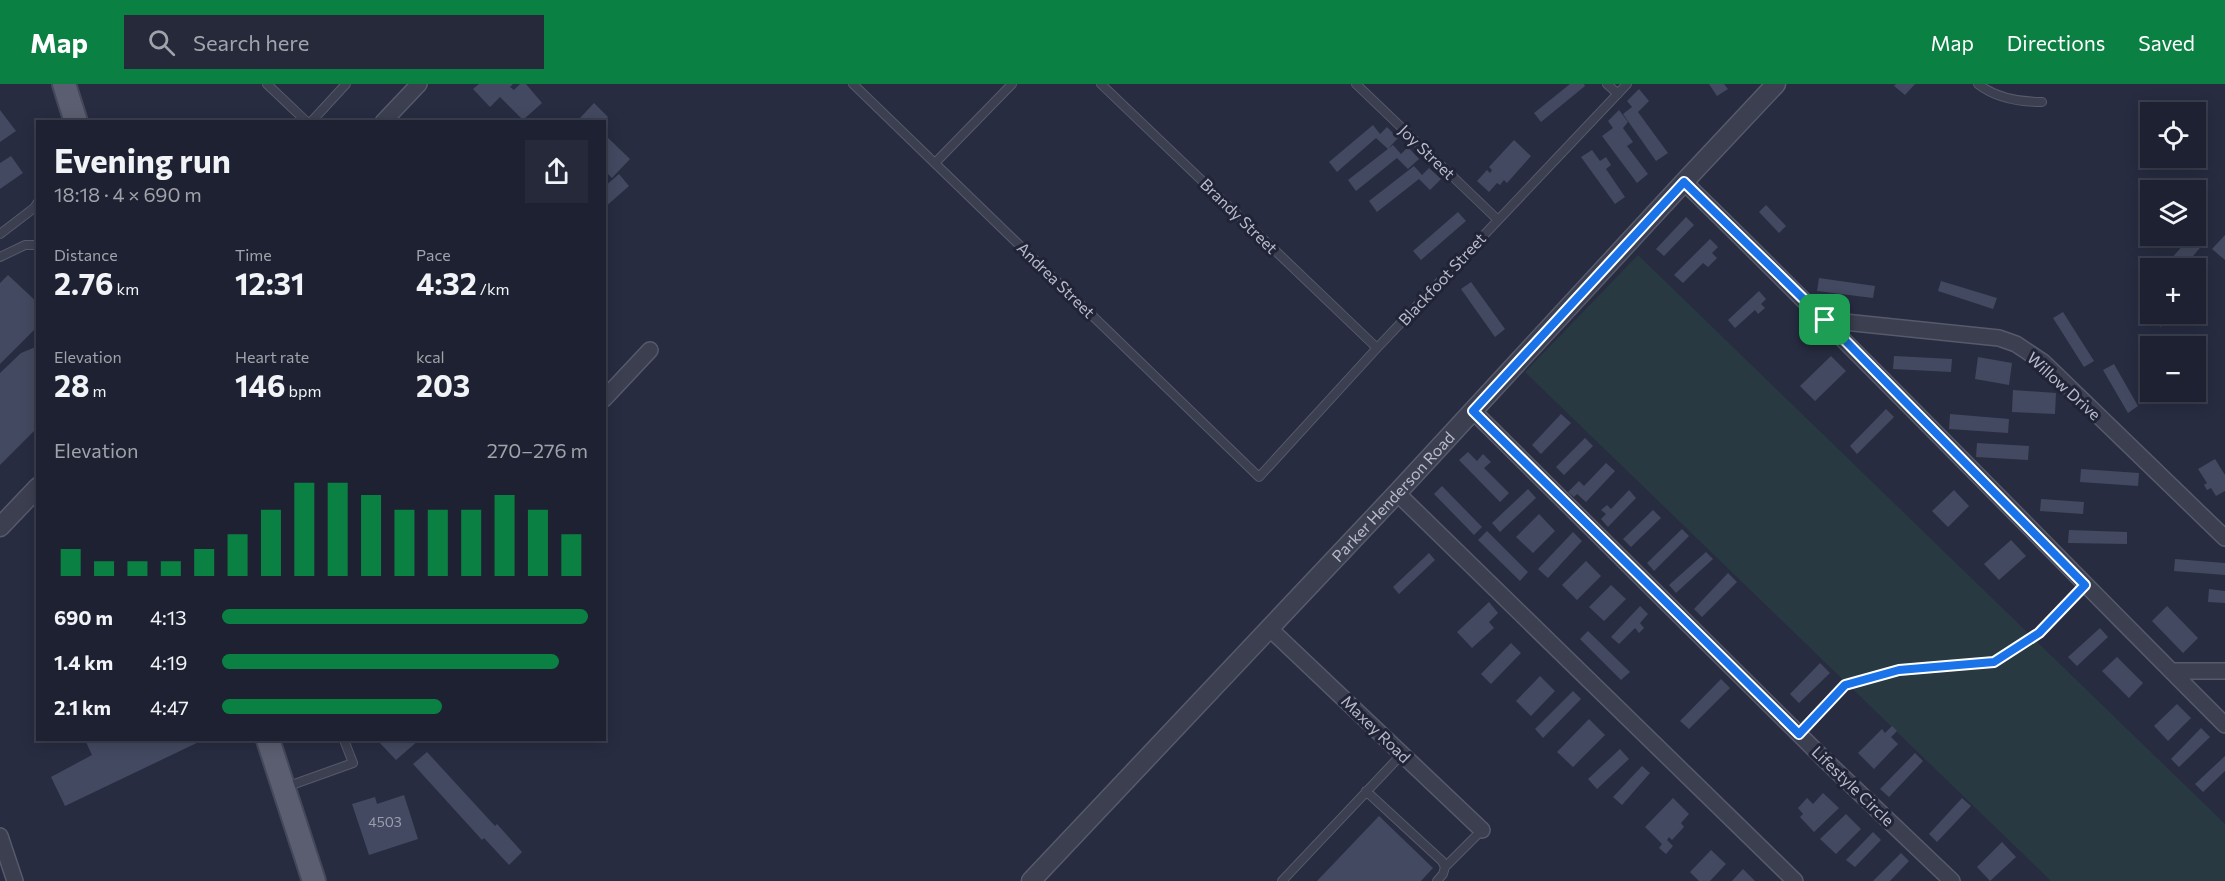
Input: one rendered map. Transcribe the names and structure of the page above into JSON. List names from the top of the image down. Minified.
{"streets":{"street":["Willow Drive","Parker Henderson Road","Maxey Road","Lifestyle Circle"],"lane":["Joy Street","Brandy Street","Blackfoot Street","Andrea Street"]},"crossings":[["Joy Street","Blackfoot Street"],["Brandy Street","Blackfoot Street"],["Blackfoot Street","Andrea Street"],["Parker Henderson Road","Maxey Road"],["Parker Henderson Road","Lifestyle Circle"]],"house_numbers":["4503"],"page":{"header":"Map","search":"Search here","nav":["Map","Directions","Saved"],"map_buttons":["+","−"],"heading":["Evening run","18:18 · 4 × 690 m"],"stats":[["Distance","2.76 km"],["Time","12:31"],["Pace","4:32 /km"],["Elevation","28 m"],["Heart rate","146 bpm"],["kcal","203"]],"chart":["Elevation","270–276 m"],"list":[{"name":"690 m","note":"4:13"},{"name":"1.4 km","note":"4:19"},{"name":"2.1 km","note":"4:47"}]}}
